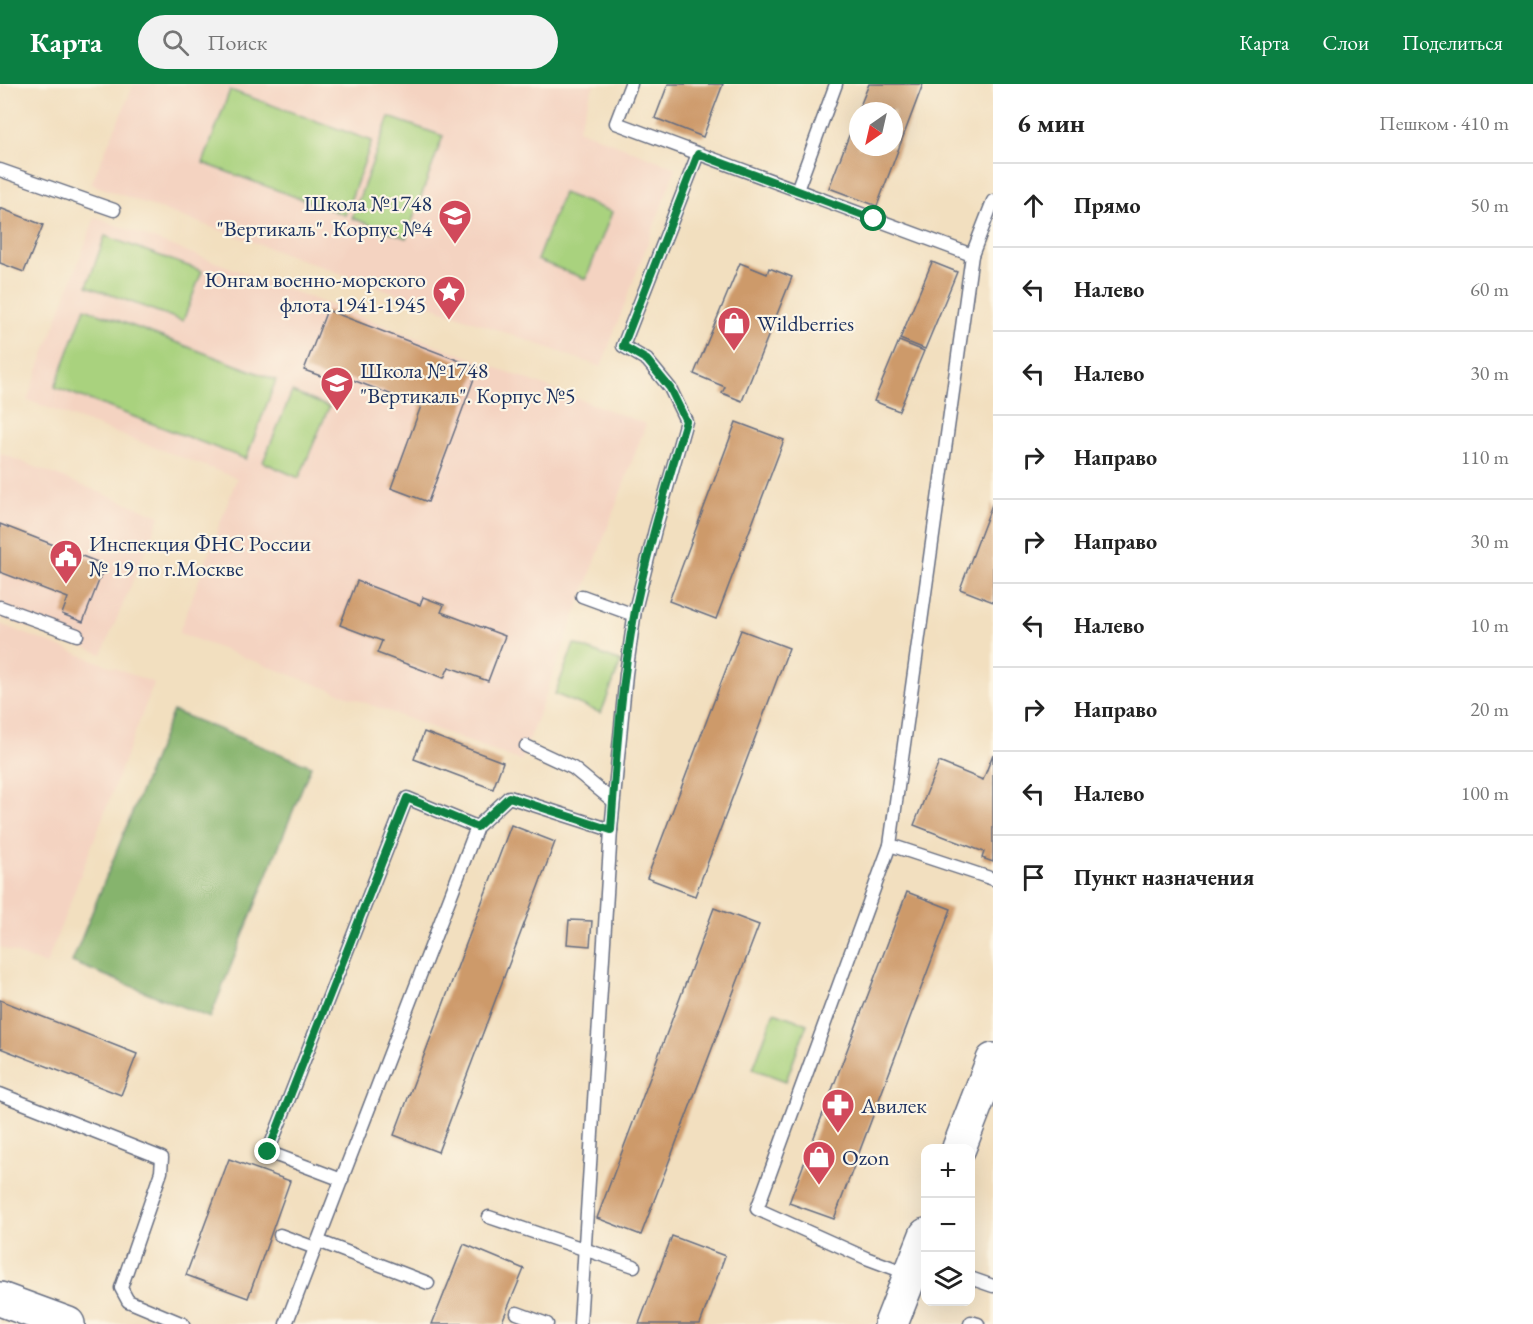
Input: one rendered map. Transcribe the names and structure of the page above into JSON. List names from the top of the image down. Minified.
{"places":{"school or university":["Школа №1748 \"Вертикаль\". Корпус №4","Школа №1748 \"Вертикаль\". Корпус №5"],"place":["Юнгам военно-морского флота 1941-1945"],"shop":["Wildberries","Ozon"],"public building":["Инспекция ФНС России № 19 по г.Москве"],"pharmacy":["Авилек"]},"north":"bottom left","page":{"header":"Карта","search":"Поиск","nav":["Карта","Слои","Поделиться"],"heading":["6 мин","Пешком · 410 m"],"list":[["Прямо","50 m"],["Налево","60 m"],["Налево","30 m"],["Направо","110 m"],["Направо","30 m"],["Налево","10 m"],["Направо","20 m"],["Налево","100 m"],"Пункт назначения"],"map_buttons":["+","−"]}}
